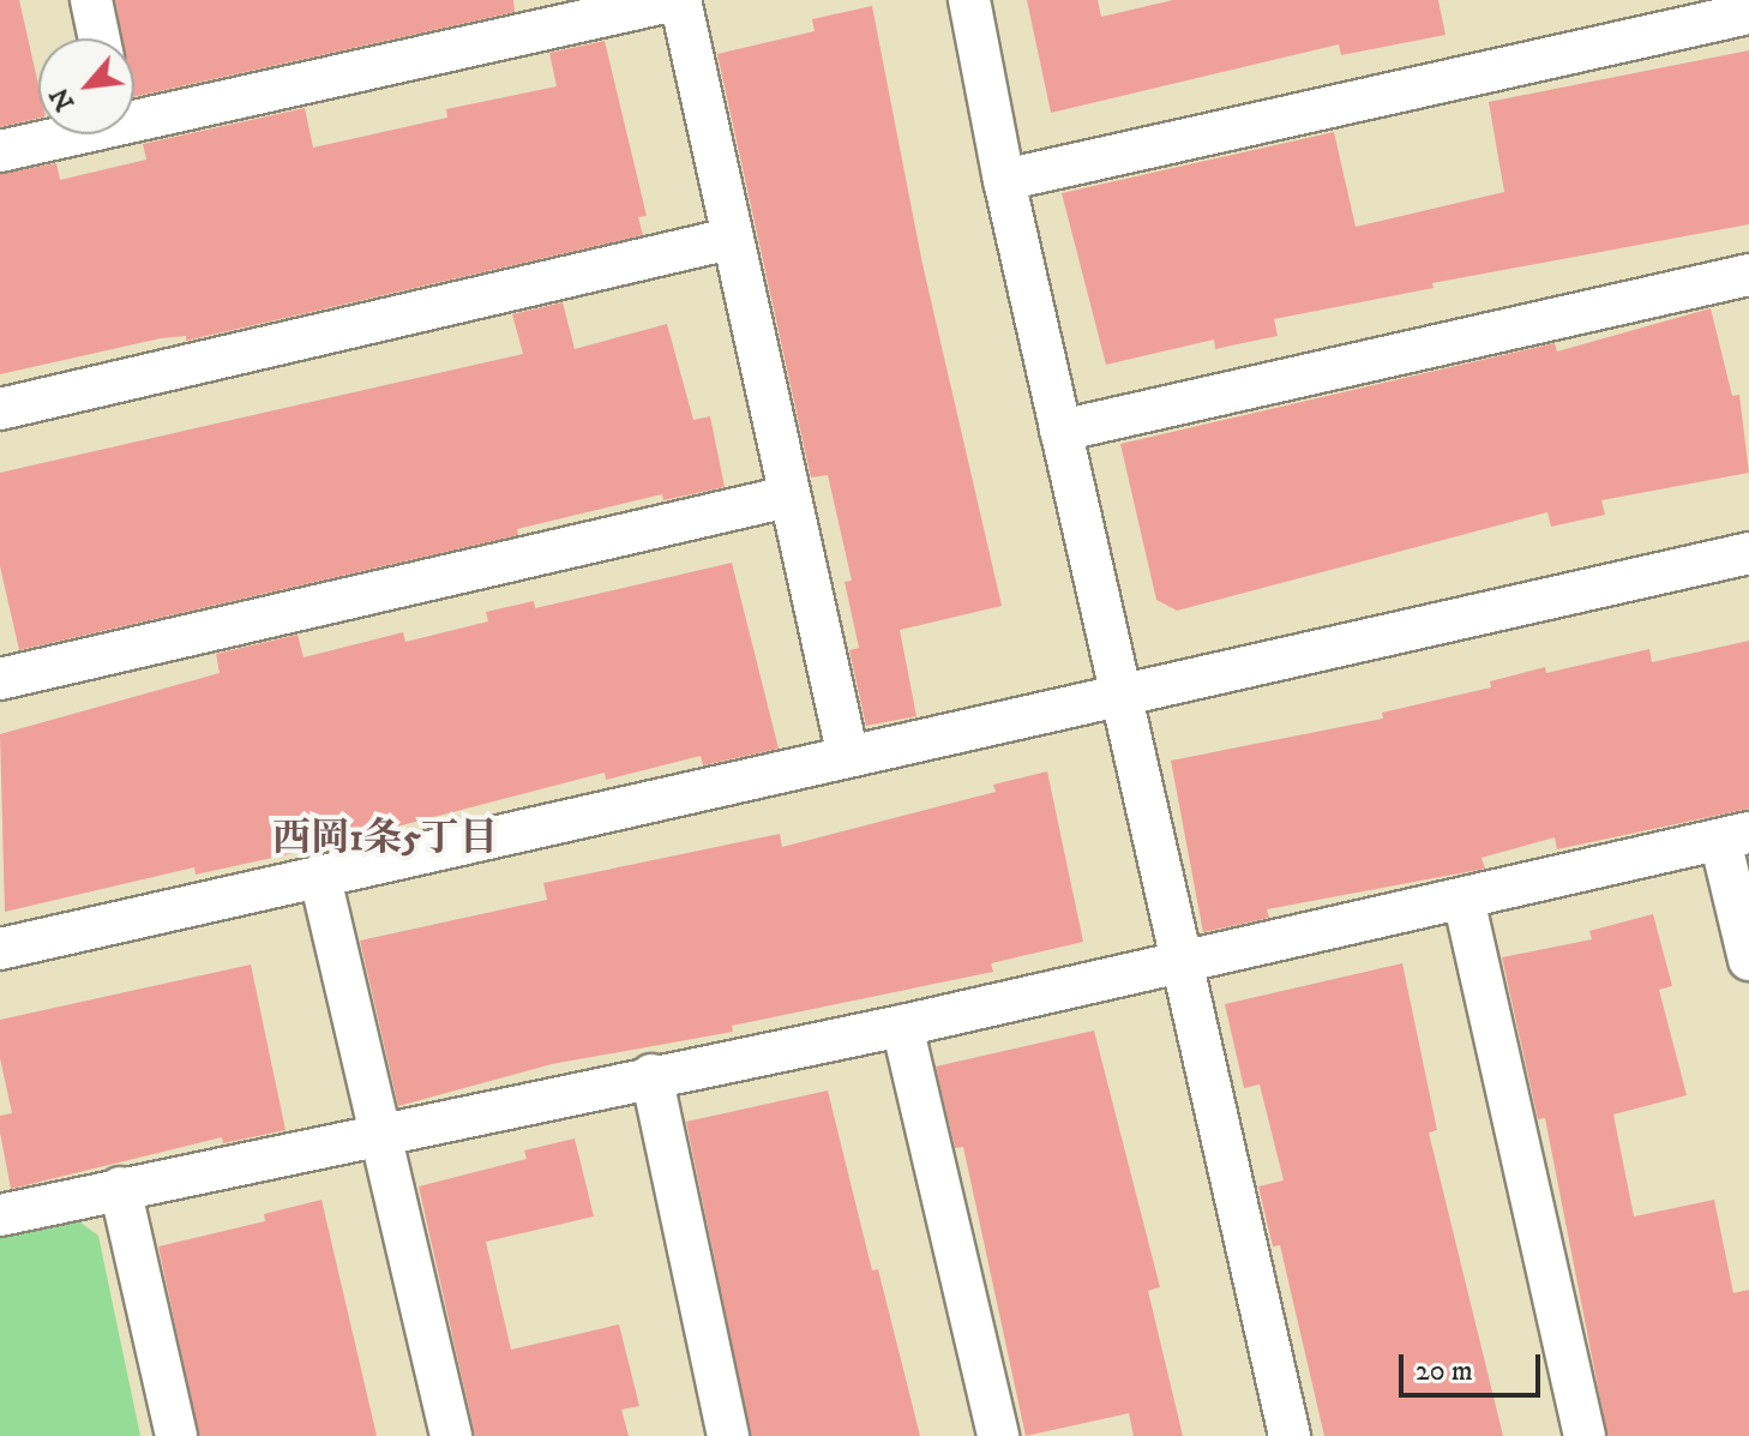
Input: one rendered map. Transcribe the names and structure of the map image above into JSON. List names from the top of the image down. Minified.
{"districts":["西岡1条5丁目"],"scale_bar":"20 m","north":"bottom left"}
